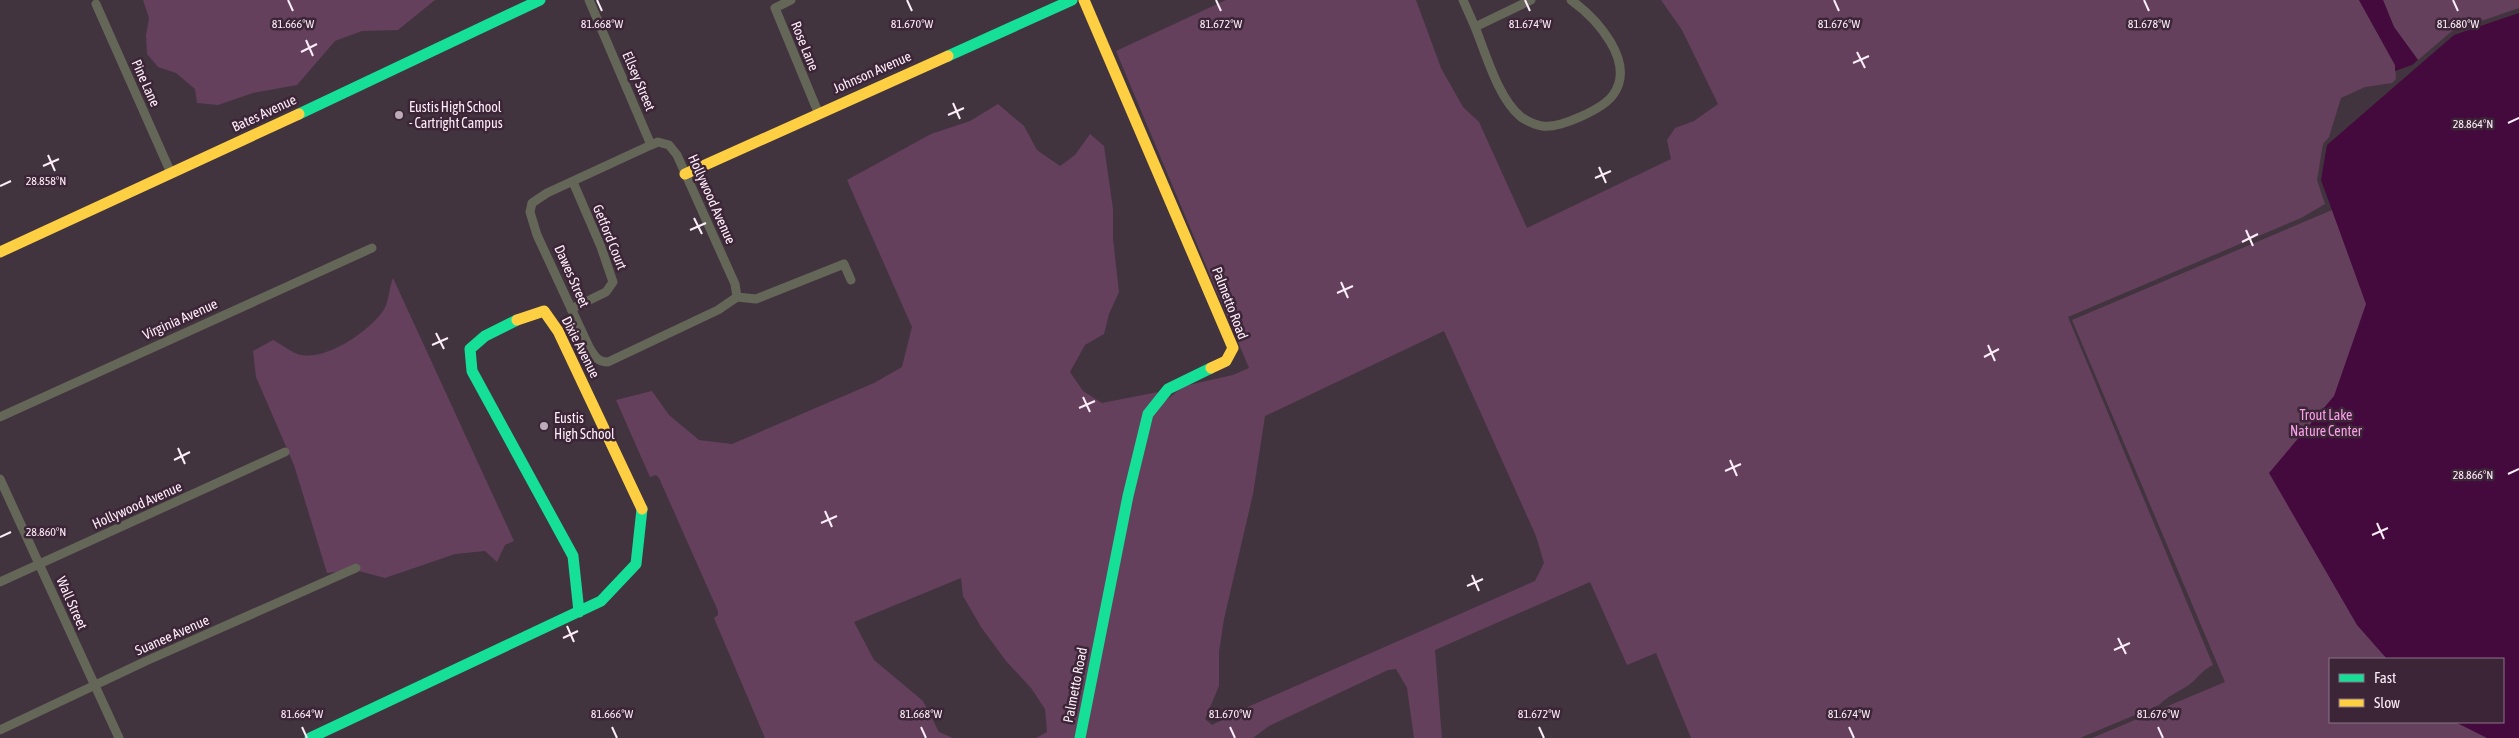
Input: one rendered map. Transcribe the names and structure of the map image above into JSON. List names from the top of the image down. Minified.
{"streets":{"street":["Rose Lane","Johnson Avenue","Ellsey Street","Pine Lane","Bates Avenue","Hollywood Avenue","Getford Court","Dawes Street","Palmetto Road","Virginia Avenue","Dixie Avenue","Wall Street","Suanee Avenue"]},"crossings":[["Rose Lane","Johnson Avenue"],["Johnson Avenue","Hollywood Avenue"],["Ellsey Street","Hollywood Avenue"],["Pine Lane","Bates Avenue"],["Hollywood Avenue","Dawes Street"],["Hollywood Avenue","Wall Street"],["Getford Court","Dawes Street"],["Wall Street","Suanee Avenue"]],"parks":["Trout Lake Nature Center"],"places":["Eustis High School - Cartright Campus","Eustis High School"],"legend":["Fast","Slow"],"coordinates":["81.666°W","81.668°W","81.670°W","81.672°W","81.674°W","81.676°W","81.678°W","81.680°W","28.864°N","28.858°N","28.866°N","28.860°N","81.664°W"]}
